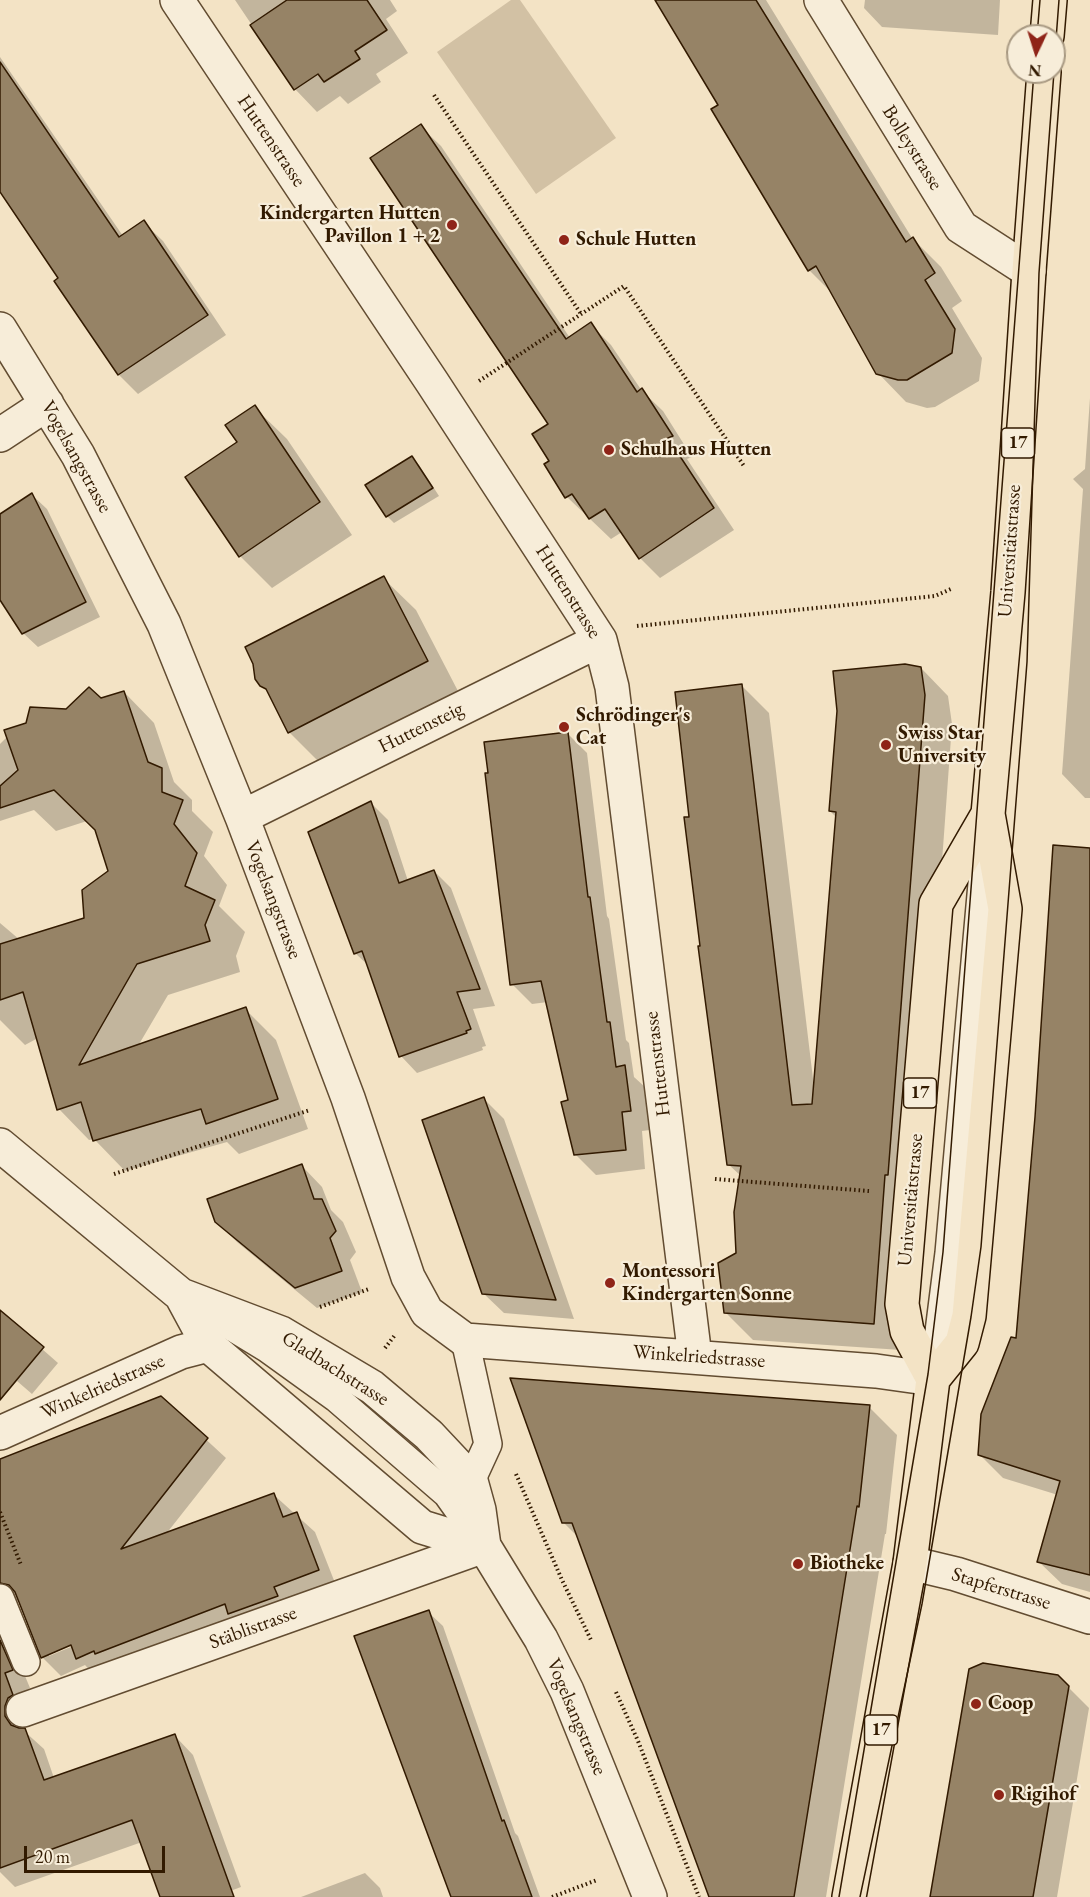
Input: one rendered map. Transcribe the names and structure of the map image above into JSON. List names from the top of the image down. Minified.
{"streets":{"main road":["17","Universitätstrasse"],"street":["Huttenstrasse","Bolleystrasse","Vogelsangstrasse","Huttensteig","Winkelriedstrasse","Gladbachstrasse","Stapferstrasse","Stäblistrasse"]},"crossings":[["Huttenstrasse","Huttensteig"],["Huttenstrasse","Winkelriedstrasse"],["Bolleystrasse","Universitätstrasse"],["17","Universitätstrasse"],["17","Winkelriedstrasse"],["17","Stapferstrasse"],["Vogelsangstrasse","Huttensteig"],["Vogelsangstrasse","Winkelriedstrasse"],["Vogelsangstrasse","Gladbachstrasse"],["Vogelsangstrasse","Stäblistrasse"],["Universitätstrasse","Winkelriedstrasse"],["Winkelriedstrasse","Gladbachstrasse"],["Gladbachstrasse","Stäblistrasse"]],"places":["Kindergarten Hutten Pavillon 1 + 2","Schule Hutten","Schulhaus Hutten","Schrödinger's Cat","Swiss Star University","Montessori Kindergarten Sonne","Biotheke","Coop","Rigihof"],"scale_bar":"20 m","north":"bottom"}
